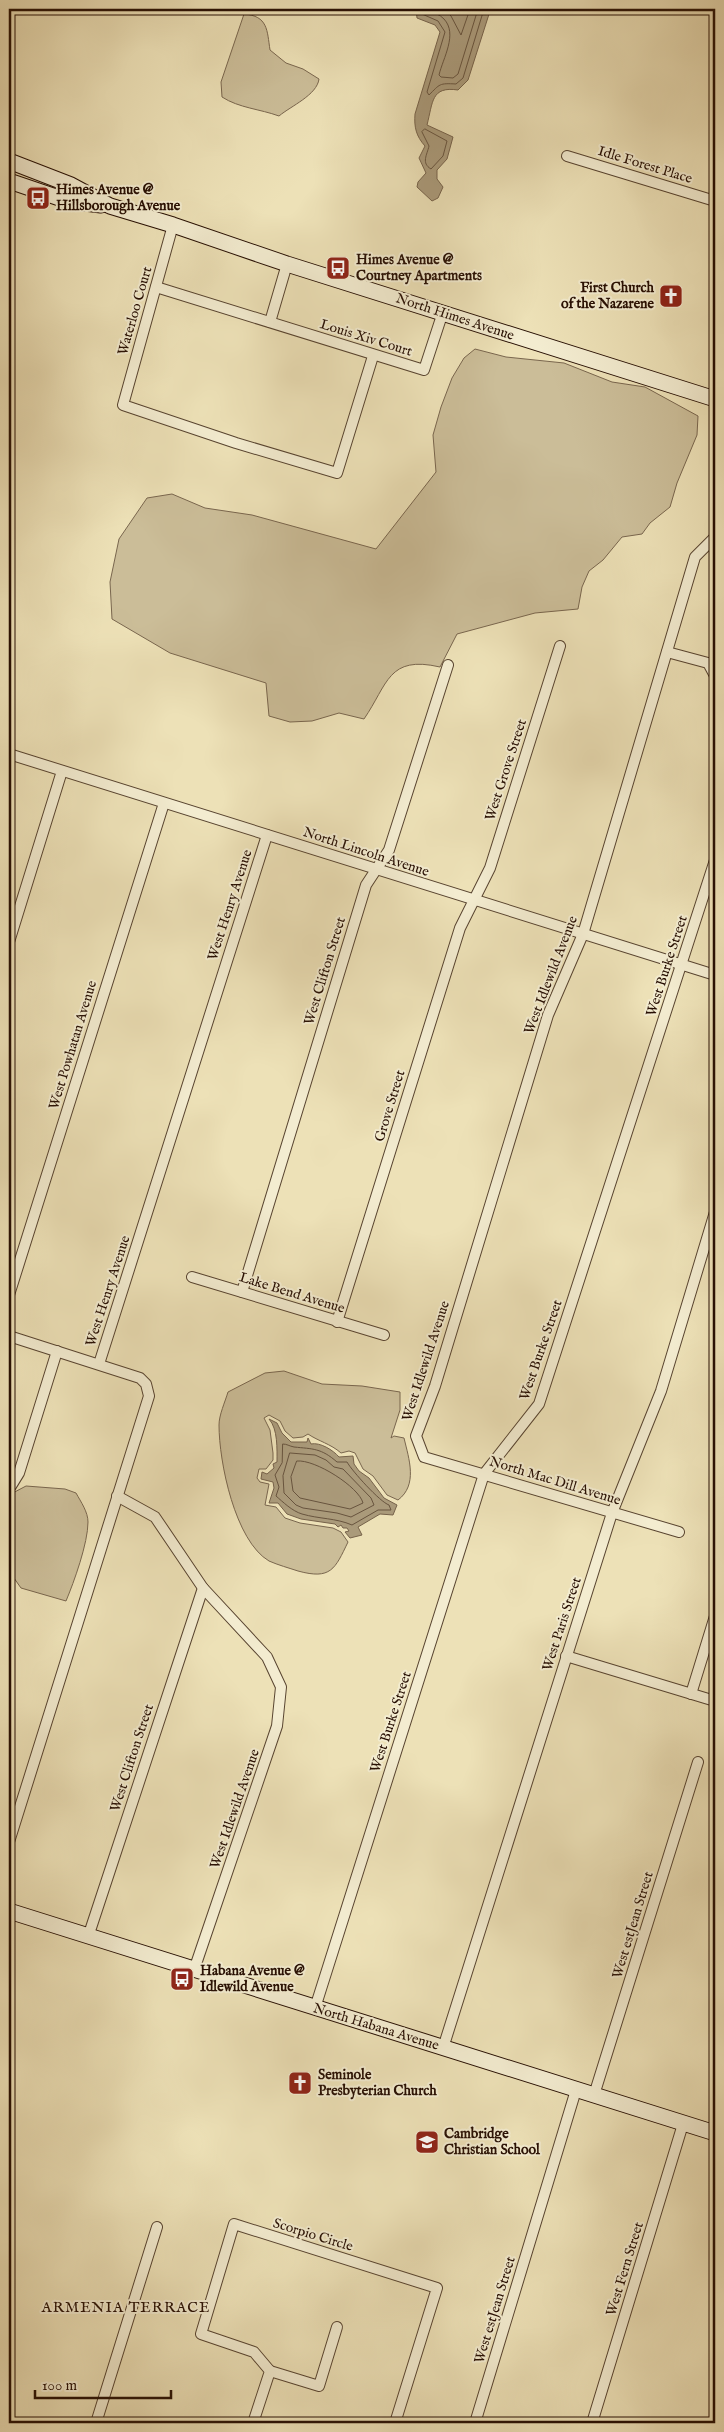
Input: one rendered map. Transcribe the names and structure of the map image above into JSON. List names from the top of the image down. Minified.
{"streets":{"street":["Idle Forest Place","Waterloo Court","North Himes Avenue","Louis Xiv Court","West Grove Street","North Lincoln Avenue","West Henry Avenue","West Burke Street","West Clifton Street","West Idlewild Avenue","West Powhatan Avenue","Grove Street","Lake Bend Avenue","North Mac Dill Avenue","West Paris Street","West estJean Street","North Habana Avenue","Scorpio Circle","West Fern Street"]},"crossings":[["Waterloo Court","North Himes Avenue"],["Waterloo Court","Louis Xiv Court"],["North Himes Avenue","Louis Xiv Court"],["West Grove Street","North Lincoln Avenue"],["West Grove Street","Grove Street"],["North Lincoln Avenue","West Henry Avenue"],["North Lincoln Avenue","West Burke Street"],["North Lincoln Avenue","West Clifton Street"],["North Lincoln Avenue","West Idlewild Avenue"],["North Lincoln Avenue","West Powhatan Avenue"],["North Lincoln Avenue","Grove Street"],["West Henry Avenue","West Idlewild Avenue"],["West Burke Street","North Mac Dill Avenue"],["West Burke Street","North Habana Avenue"],["West Clifton Street","West Idlewild Avenue"],["West Clifton Street","Lake Bend Avenue"],["West Clifton Street","North Habana Avenue"],["West Idlewild Avenue","North Mac Dill Avenue"],["West Idlewild Avenue","North Habana Avenue"],["Grove Street","Lake Bend Avenue"],["North Mac Dill Avenue","West Paris Street"],["West Paris Street","North Habana Avenue"],["West estJean Street","North Habana Avenue"],["North Habana Avenue","West Fern Street"]],"districts":["ARMENIA TERRACE"],"places":{"bus stop":["Himes Avenue @ Hillsborough Avenue","Himes Avenue @ Courtney Apartments","Habana Avenue @ Idlewild Avenue"],"church":["First Church of the Nazarene","Seminole Presbyterian Church"],"school or university":["Cambridge Christian School"]},"scale_bar":"100 m"}
